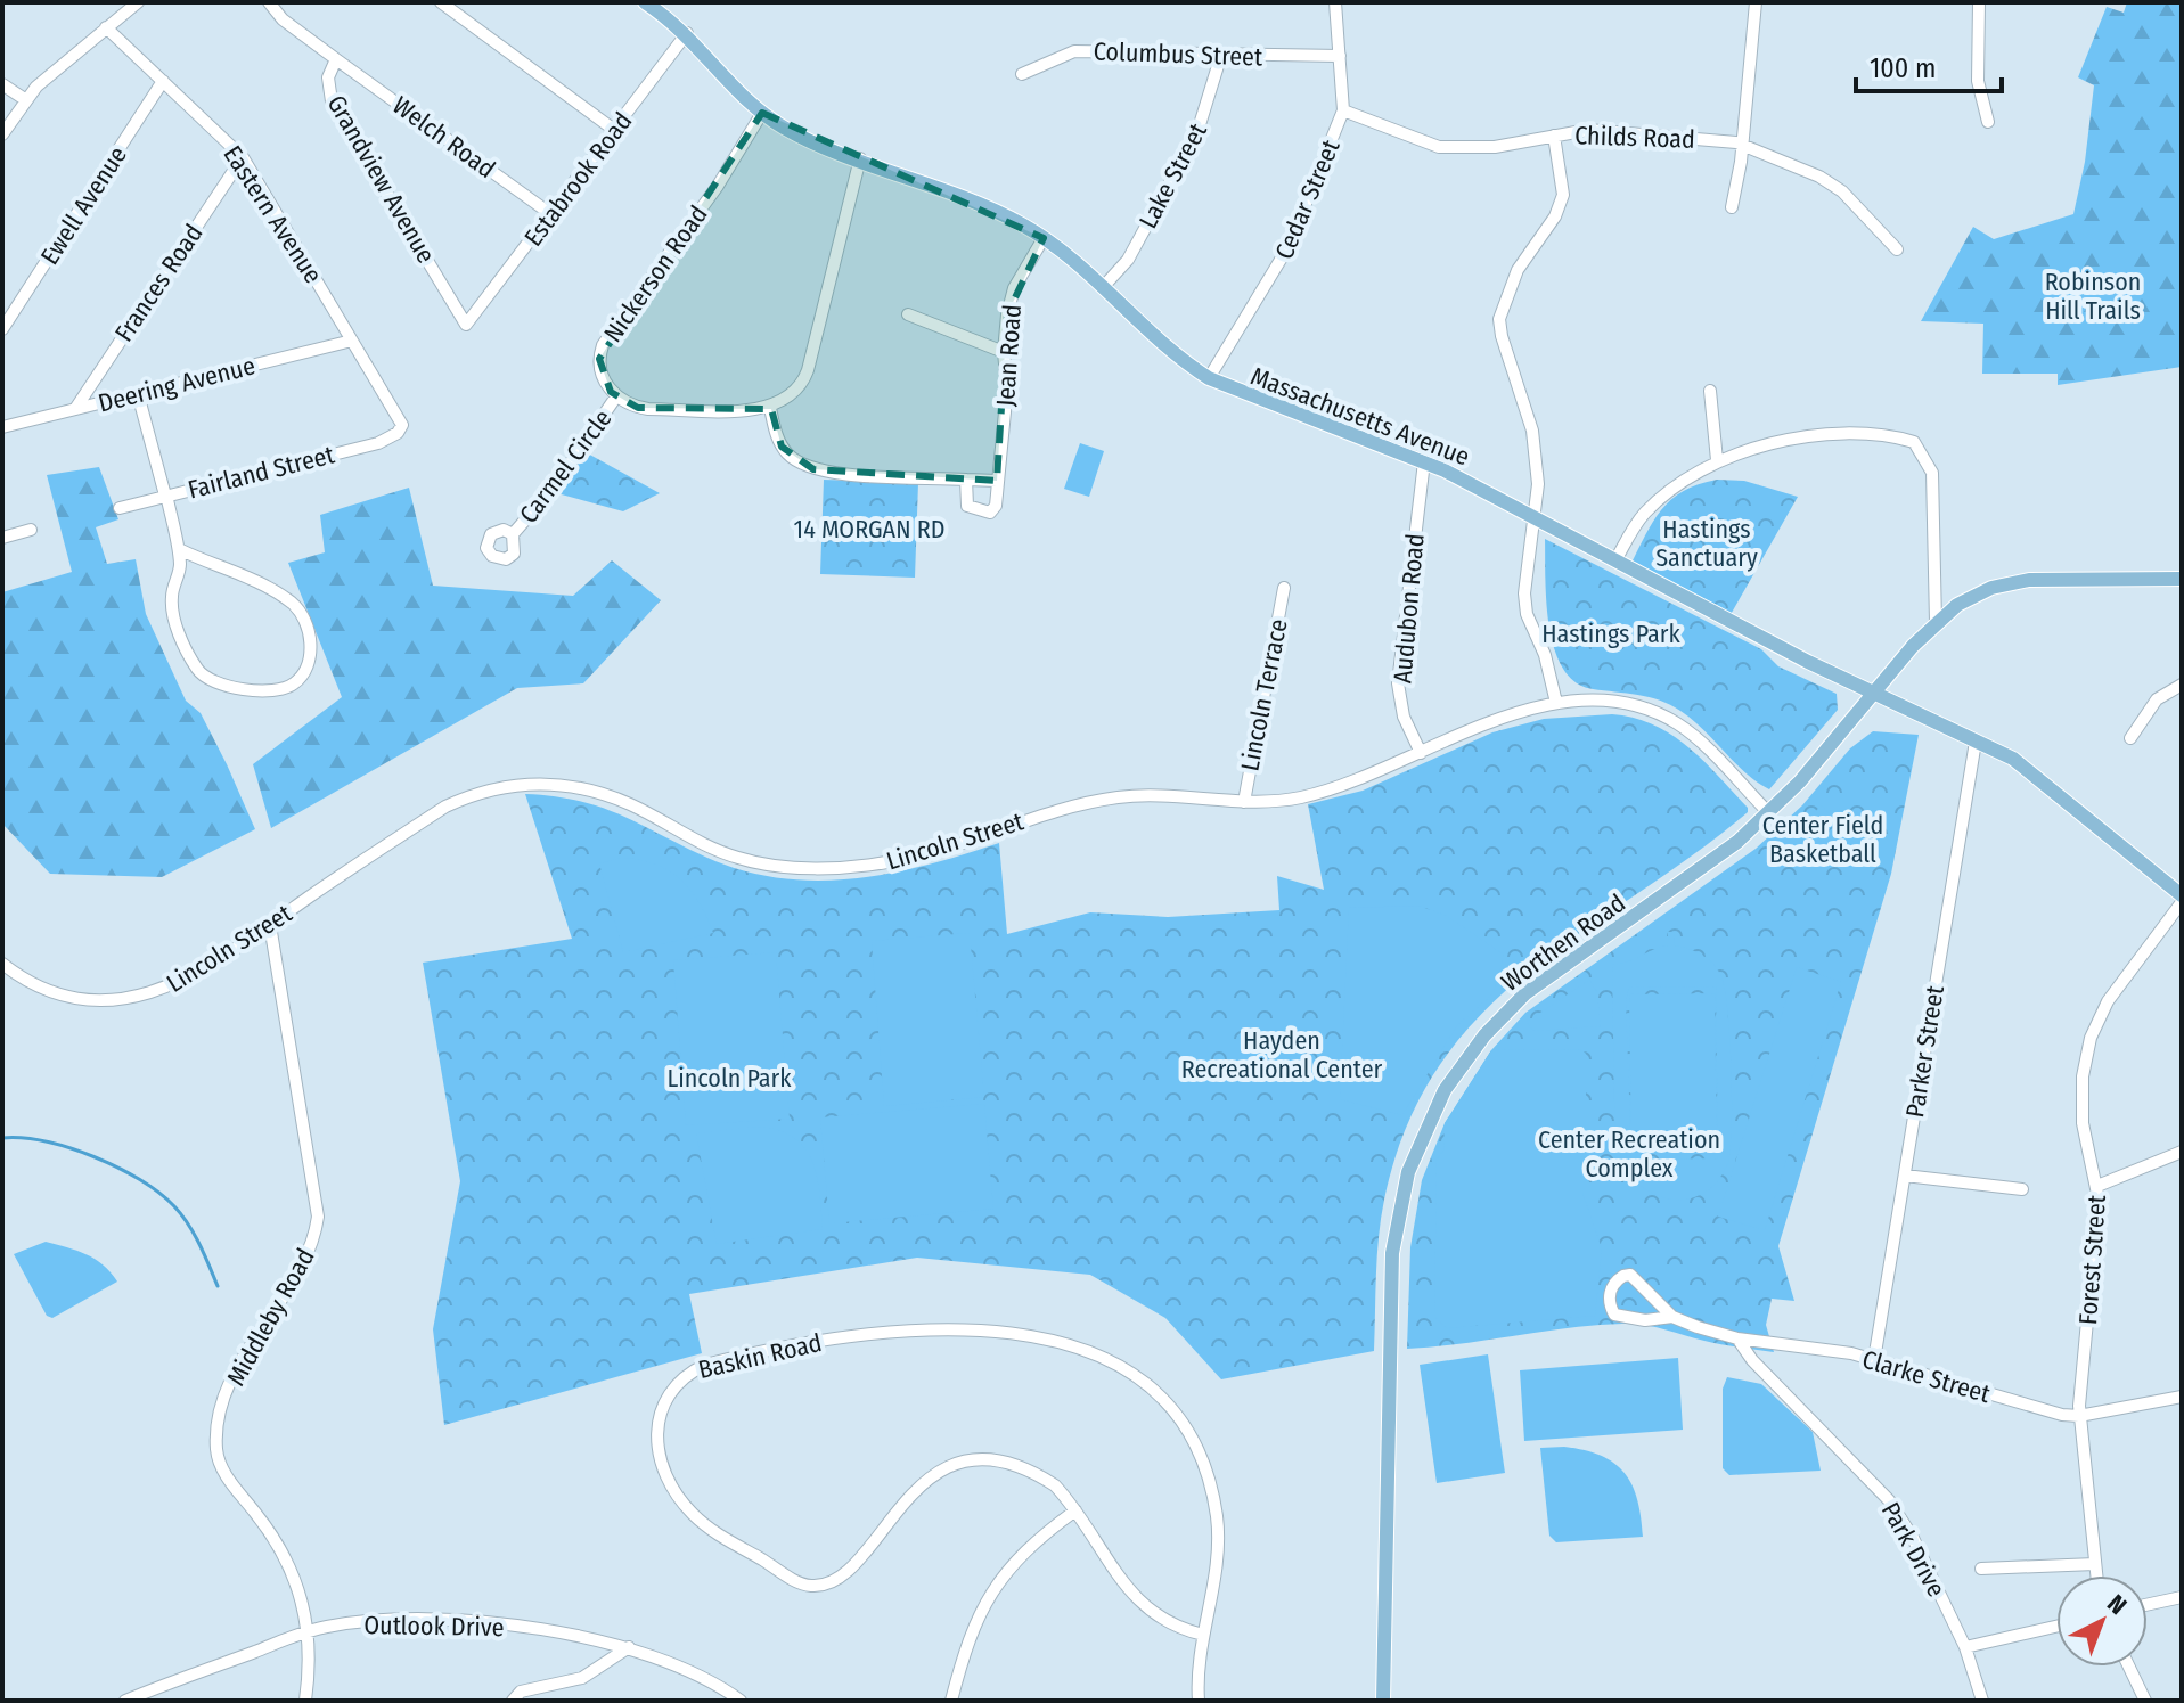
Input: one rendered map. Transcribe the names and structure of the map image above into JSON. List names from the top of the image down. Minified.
{"streets":{"main road":["Massachusetts Avenue","Worthen Road"],"street":["Columbus Street","Welch Road","Childs Road","Lake Street","Grandview Avenue","Estabrook Road","Cedar Street","Ewell Avenue","Eastern Avenue","Nickerson Road","Frances Road","Jean Road","Deering Avenue","Carmel Circle","Fairland Street","Audubon Road","Lincoln Terrace","Lincoln Street","Parker Street","Forest Street","Middleby Road","Baskin Road","Clarke Street","Park Drive","Outlook Drive"]},"crossings":[["Columbus Street","Lake Street"],["Columbus Street","Cedar Street"],["Welch Road","Grandview Avenue"],["Welch Road","Estabrook Road"],["Childs Road","Cedar Street"],["Lake Street","Massachusetts Avenue"],["Grandview Avenue","Estabrook Road"],["Estabrook Road","Massachusetts Avenue"],["Cedar Street","Massachusetts Avenue"],["Ewell Avenue","Eastern Avenue"],["Eastern Avenue","Frances Road"],["Eastern Avenue","Deering Avenue"],["Eastern Avenue","Fairland Street"],["Nickerson Road","Massachusetts Avenue"],["Nickerson Road","Carmel Circle"],["Frances Road","Deering Avenue"],["Jean Road","Massachusetts Avenue"],["Massachusetts Avenue","Audubon Road"],["Massachusetts Avenue","Worthen Road"],["Massachusetts Avenue","Parker Street"],["Audubon Road","Lincoln Street"],["Lincoln Terrace","Lincoln Street"],["Lincoln Street","Worthen Road"],["Lincoln Street","Middleby Road"],["Parker Street","Clarke Street"],["Forest Street","Clarke Street"],["Middleby Road","Outlook Drive"],["Clarke Street","Park Drive"]],"parks":["Robinson Hill Trails","14 MORGAN RD","Hastings Sanctuary","Hastings Park","Center Field Basketball","Hayden Recreational Center","Lincoln Park","Center Recreation Complex"],"scale_bar":"100 m","north":"top right"}
